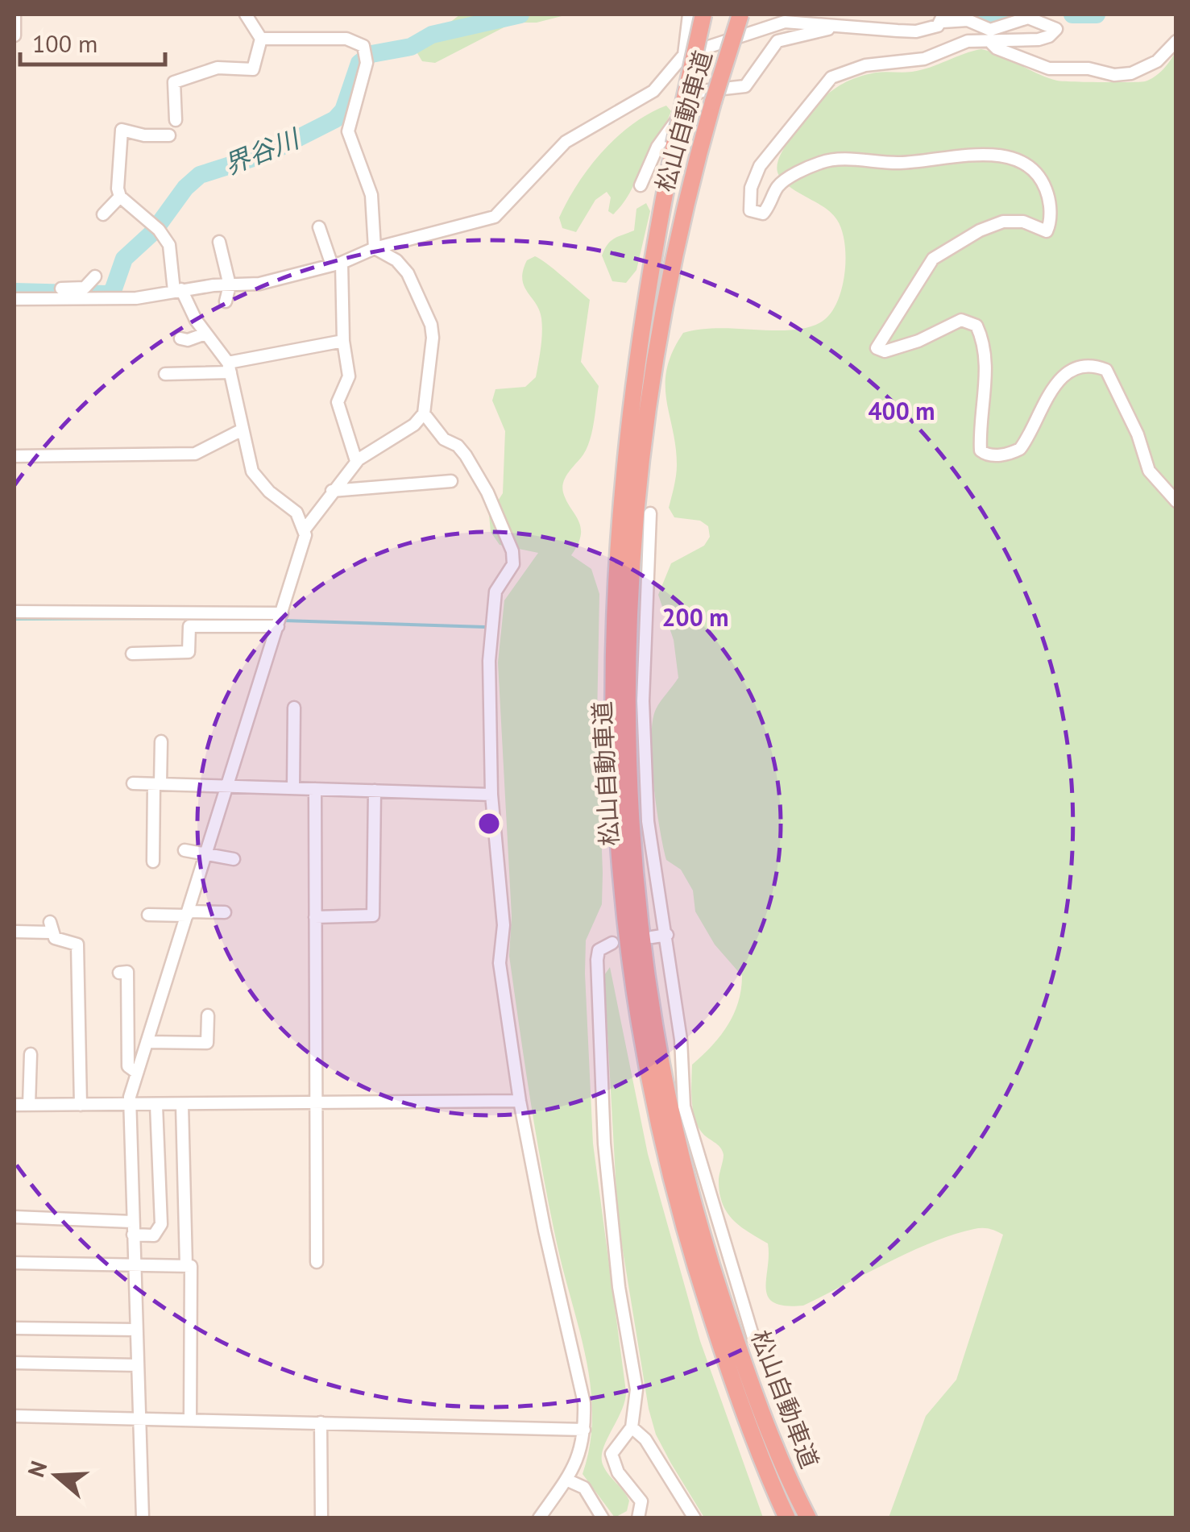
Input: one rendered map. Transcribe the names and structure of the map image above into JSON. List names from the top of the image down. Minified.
{"streets":{"highway":["松山自動車道"]},"water":["界谷川"],"scale_bar":"100 m","north":"left","rings":["400 m","200 m"]}
